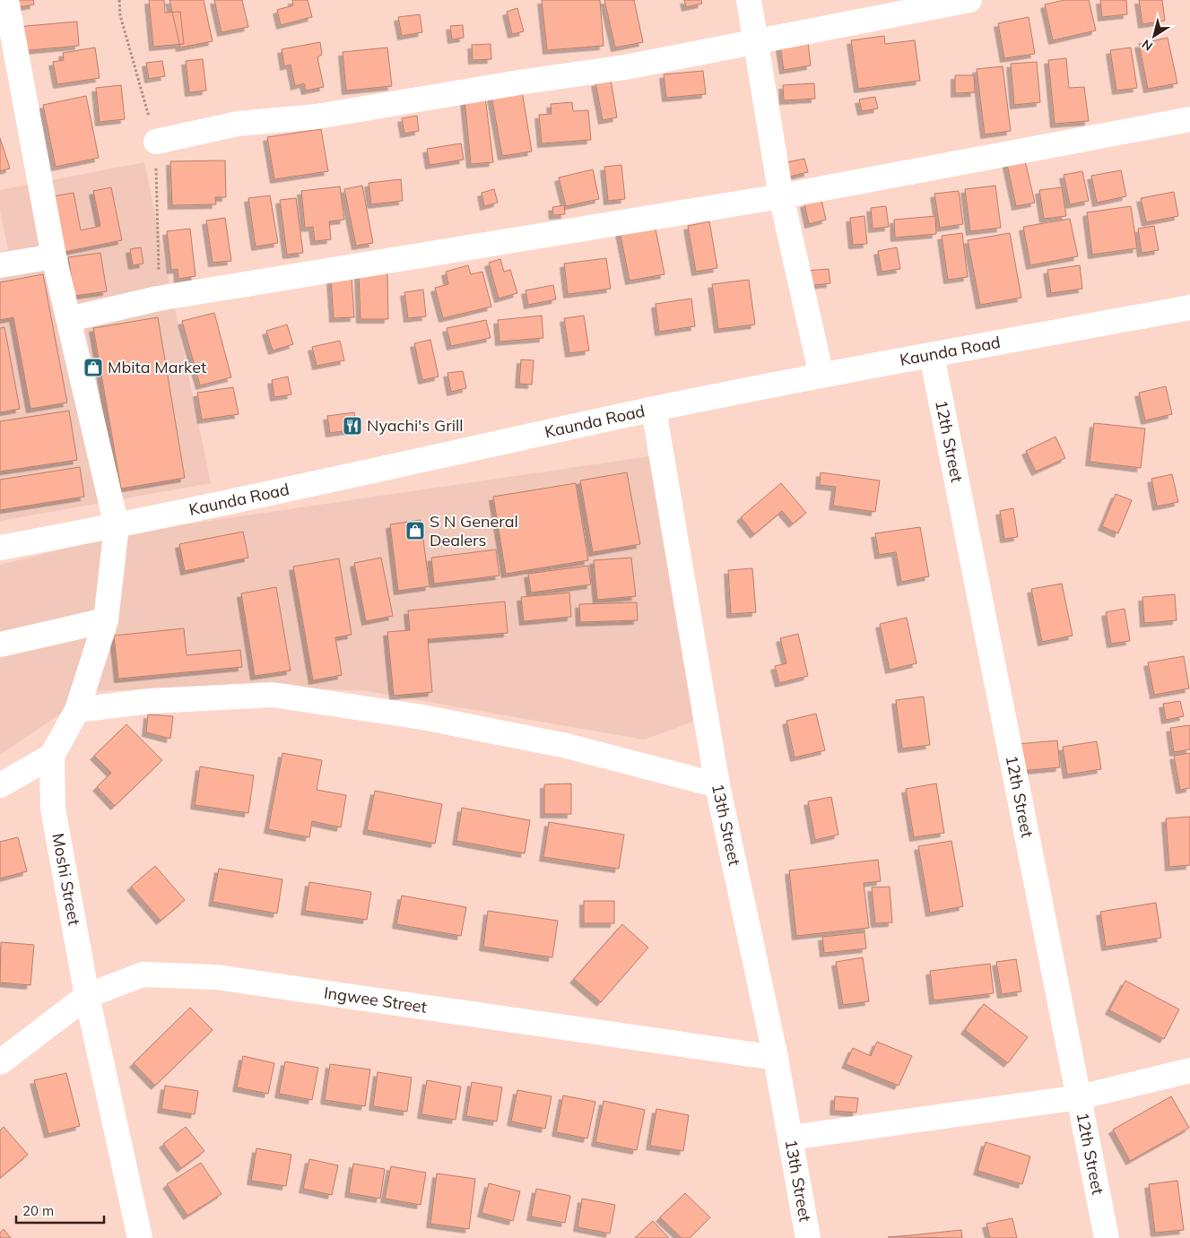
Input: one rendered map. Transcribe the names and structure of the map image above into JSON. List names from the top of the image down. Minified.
{"streets":{"street":["Kaunda Road","12th Street","13th Street","Moshi Street","Ingwee Street"]},"crossings":[["Kaunda Road","12th Street"],["Kaunda Road","13th Street"],["Kaunda Road","Moshi Street"],["13th Street","Ingwee Street"],["Moshi Street","Ingwee Street"]],"places":{"shop":["Mbita Market","S N General Dealers"],"restaurant":["Nyachi's Grill"]},"scale_bar":"20 m","north":"bottom left"}
